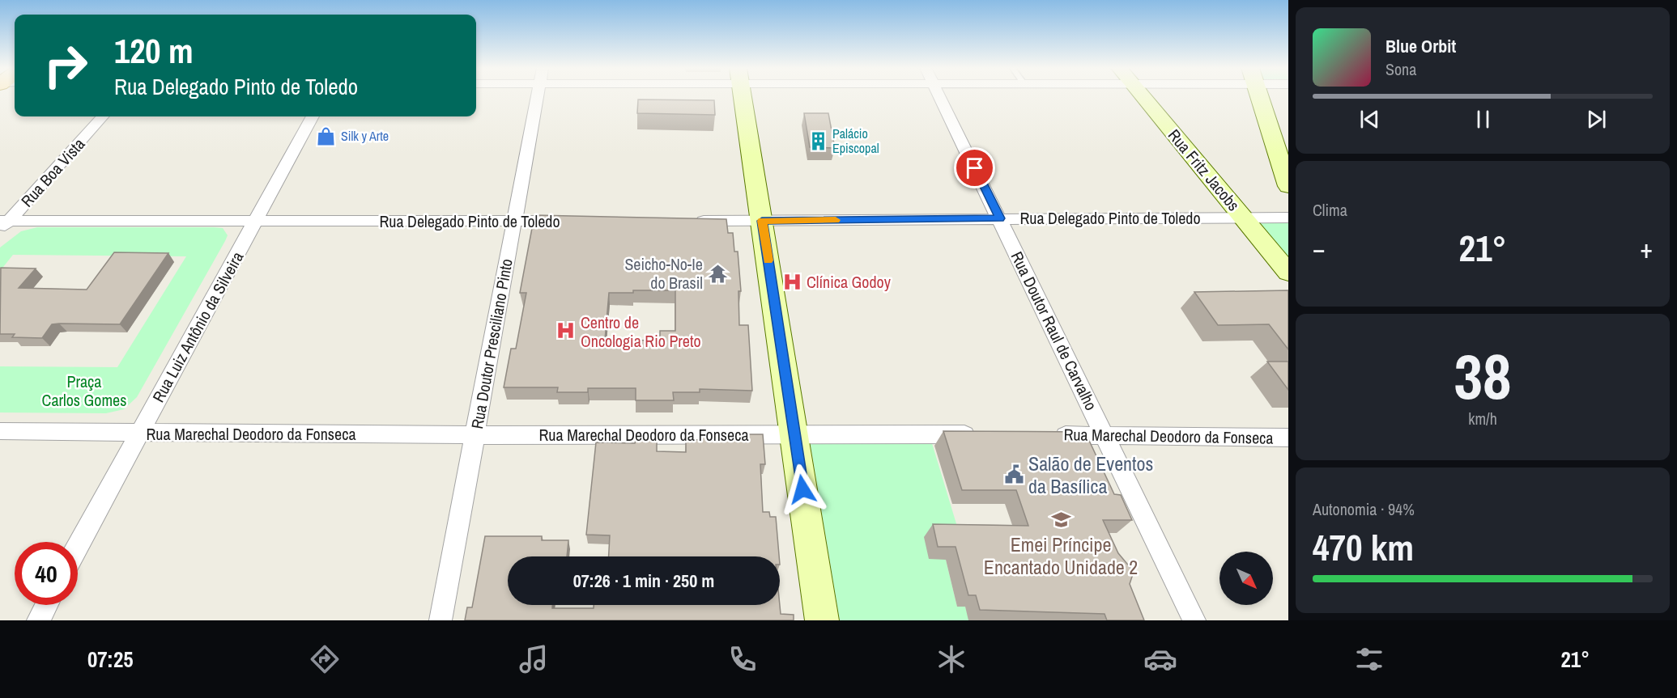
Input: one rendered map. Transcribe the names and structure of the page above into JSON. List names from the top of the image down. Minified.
{"streets":{"street":["Rua Fritz Jacobs","Rua Boa Vista","Rua Delegado Pinto de Toledo","Rua Luiz Antônio da Silveira","Rua Doutor Raul de Carvalho","Rua Doutor Presciliano Pinto","Rua Marechal Deodoro da Fonseca"]},"crossings":[["Rua Fritz Jacobs","Rua Delegado Pinto de Toledo"],["Rua Boa Vista","Rua Delegado Pinto de Toledo"],["Rua Delegado Pinto de Toledo","Rua Luiz Antônio da Silveira"],["Rua Delegado Pinto de Toledo","Rua Doutor Raul de Carvalho"],["Rua Delegado Pinto de Toledo","Rua Doutor Presciliano Pinto"],["Rua Luiz Antônio da Silveira","Rua Marechal Deodoro da Fonseca"],["Rua Doutor Raul de Carvalho","Rua Marechal Deodoro da Fonseca"],["Rua Doutor Presciliano Pinto","Rua Marechal Deodoro da Fonseca"]],"parks":["Praça Carlos Gomes"],"places":{"shop":["Silk y Arte"],"building":["Palácio Episcopal"],"temple":["Seicho-No-Ie do Brasil"],"hospital":["Clínica Godoy","Centro de Oncologia Rio Preto"],"public building":["Salão de Eventos da Basílica"],"school or university":["Emei Príncipe Encantado Unidade 2"]},"north":"bottom right","page":{"turn":["120 m","Rua Delegado Pinto de Toledo"],"song":["Blue Orbit","Sona"],"tile":["Clima",["38","km/h"],["Autonomia · 94%","470 km"]],"heat":["−","21°","+"],"limit":"40","trip":"07:26 · 1 min · 250 m","tabs":["07:25","21°"]}}
